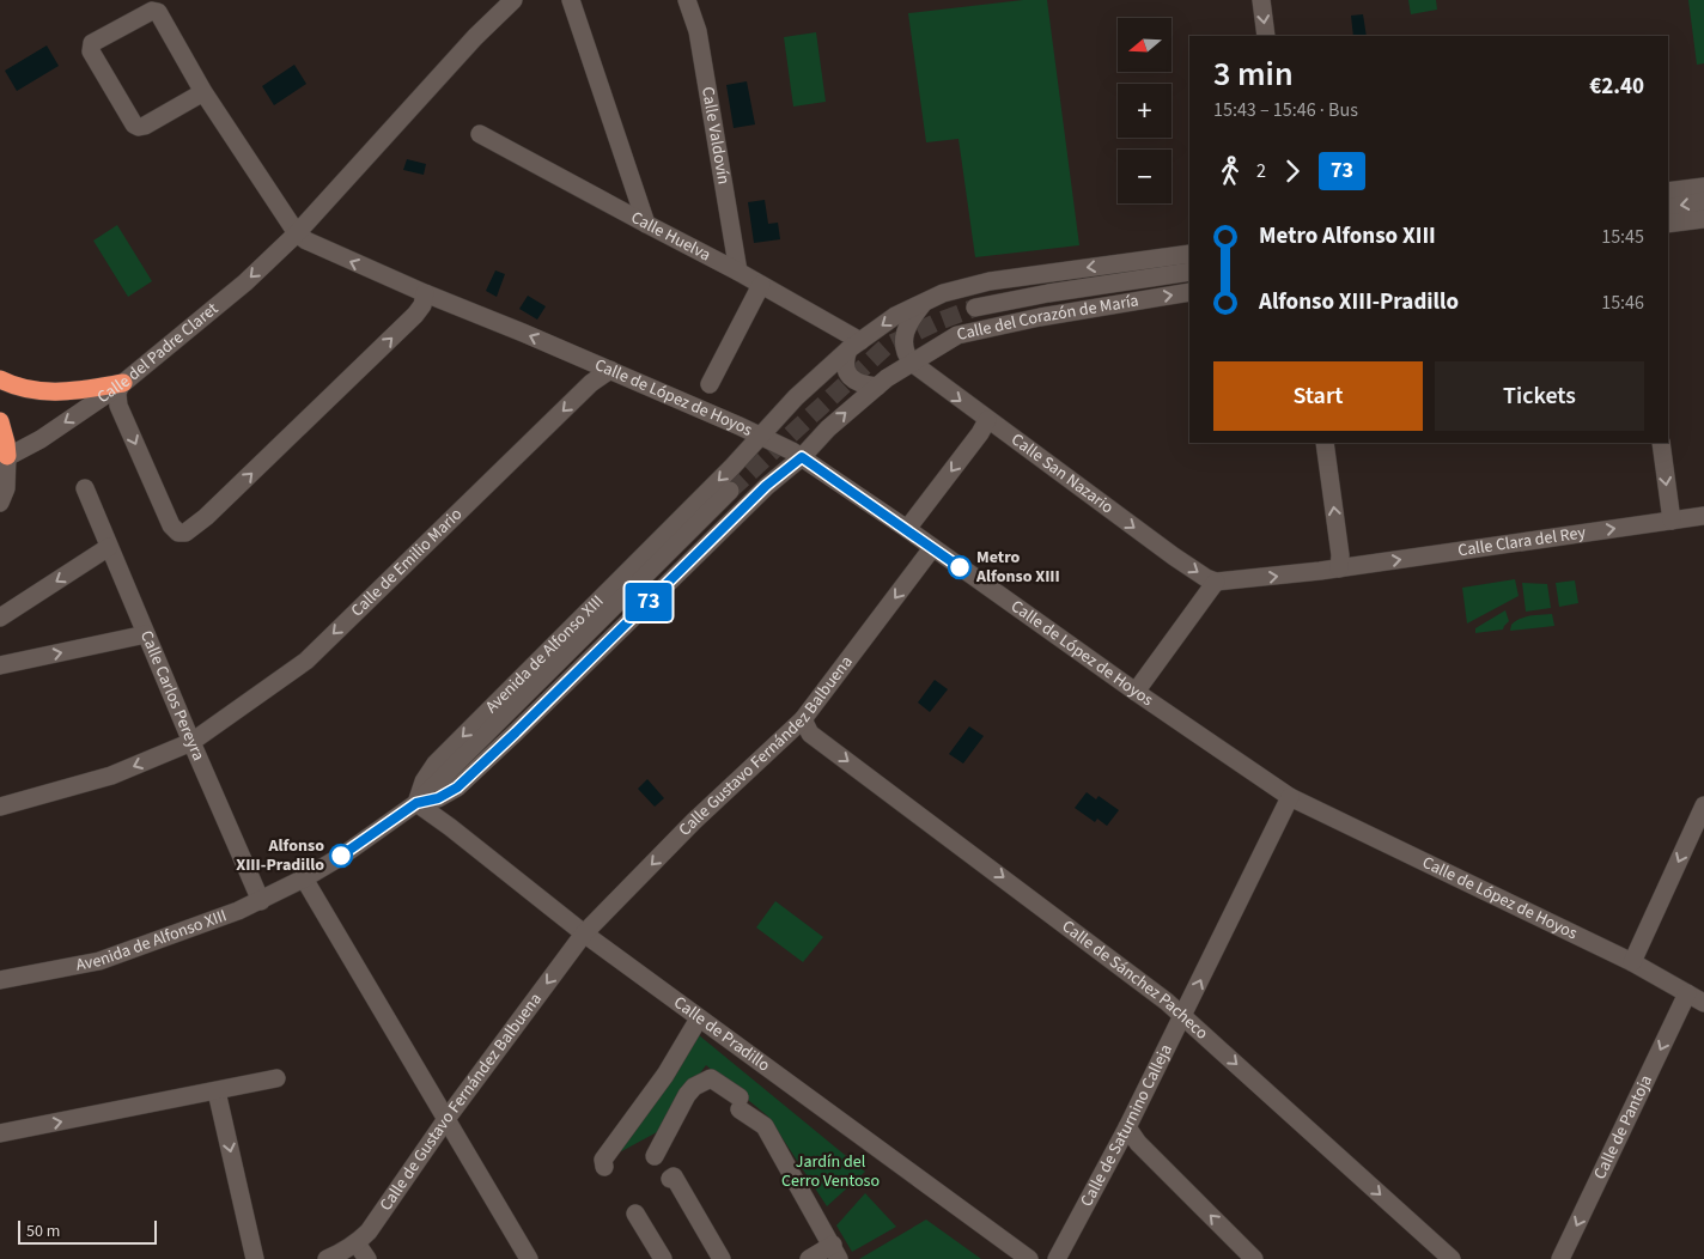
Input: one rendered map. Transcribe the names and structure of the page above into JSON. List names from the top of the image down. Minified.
{"streets":{"street":["Calle Valdovín","Calle Huelva","Calle del Corazón de María","Calle del Padre Claret","Calle de López de Hoyos","Calle San Nazario","Calle Clara del Rey","Calle de Emilio Mario","Avenida de Alfonso XIII","Calle Carlos Pereyra","Calle Gustavo Fernández Balbuena","Calle de Sánchez Pacheco","Calle de Pradillo","Calle de Gustavo Fernández Balbuena","Calle de Saturnino Calleja","Calle de Pantoja"]},"crossings":[["Calle Valdovín","Calle Huelva"],["Calle del Corazón de María","Calle de López de Hoyos"],["Calle del Corazón de María","Calle San Nazario"],["Calle del Corazón de María","Avenida de Alfonso XIII"],["Calle del Padre Claret","Calle de López de Hoyos"],["Calle de López de Hoyos","Calle de Emilio Mario"],["Calle de López de Hoyos","Avenida de Alfonso XIII"],["Calle de López de Hoyos","Calle Gustavo Fernández Balbuena"],["Calle de López de Hoyos","Calle de Saturnino Calleja"],["Calle de López de Hoyos","Calle de Pantoja"],["Calle San Nazario","Calle Clara del Rey"],["Calle de Emilio Mario","Calle Carlos Pereyra"],["Avenida de Alfonso XIII","Calle Carlos Pereyra"],["Avenida de Alfonso XIII","Calle de Pradillo"],["Calle Gustavo Fernández Balbuena","Calle de Sánchez Pacheco"],["Calle Gustavo Fernández Balbuena","Calle de Pradillo"],["Calle Gustavo Fernández Balbuena","Calle de Gustavo Fernández Balbuena"],["Calle de Sánchez Pacheco","Calle de Saturnino Calleja"],["Calle de Pradillo","Calle de Gustavo Fernández Balbuena"]],"one_way":["Calle del Padre Claret","Calle San Nazario","Calle Clara del Rey","Calle de Emilio Mario","Calle Gustavo Fernández Balbuena","Calle de Sánchez Pacheco","Calle de Saturnino Calleja","Calle de Pantoja"],"parks":["Jardín del Cerro Ventoso"],"places":["Metro Alfonso XIII","Alfonso XIII-Pradillo"],"lines":["bus line 73"],"scale_bar":"50 m","north":"left","page":{"on_map":"73","map_buttons":["+","−"],"heading":["3 min","15:43 – 15:46 · Bus","€2.40"],"legs":["2","73"],"list":[{"name":"Metro Alfonso XIII","value":"15:45"},{"name":"Alfonso XIII-Pradillo","value":"15:46"}],"buttons":["Start","Tickets"],"scale":"50 m"}}
